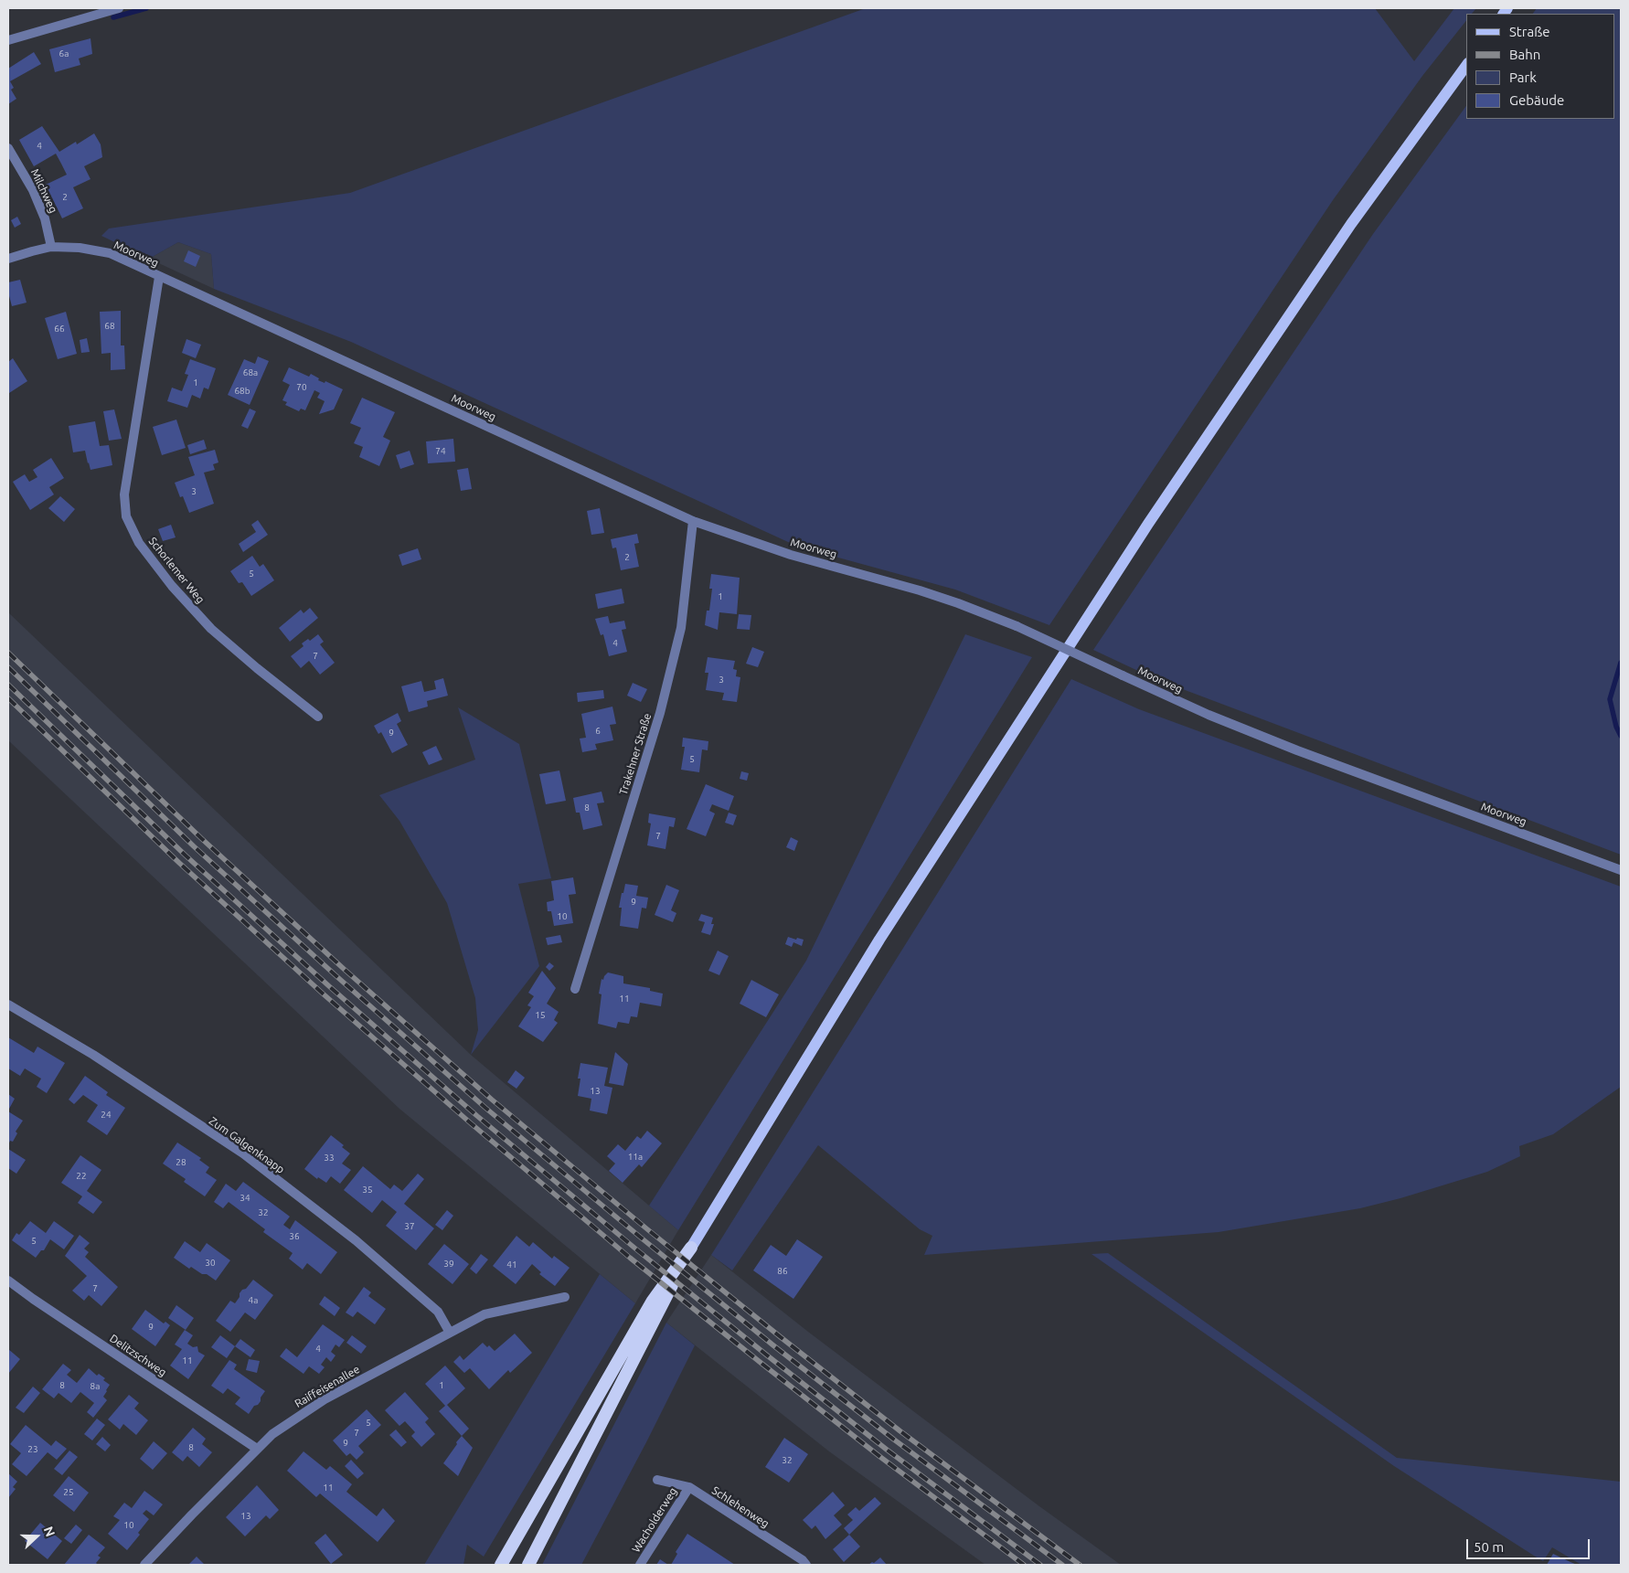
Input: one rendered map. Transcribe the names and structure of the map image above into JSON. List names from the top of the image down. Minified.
{"streets":{"street":["Milchweg","Moorweg","Schorlemer Weg","Trakehner Straße","Zum Galgenknapp","Delitzschweg","Raiffeisenallee","Schlehenweg","Wacholderweg"]},"crossings":[["Milchweg","Moorweg"],["Moorweg","Schorlemer Weg"],["Moorweg","Trakehner Straße"],["Zum Galgenknapp","Raiffeisenallee"],["Delitzschweg","Raiffeisenallee"],["Schlehenweg","Wacholderweg"]],"house_numbers":["6a","4","2","68","66","68a","1","70","68b","74","3","2","5","1","4","7","3","6","9","5","8","7","9","10","11","15","13","24","11a","33","28","22","35","34","32","37","36","5","30","39","41","86","7","4a","9","4","11","8","1","8a","5","7","9","8","23","32","11","25","13","10"],"legend":["Straße","Bahn","Park","Gebäude"],"scale_bar":"50 m","north":"right"}
